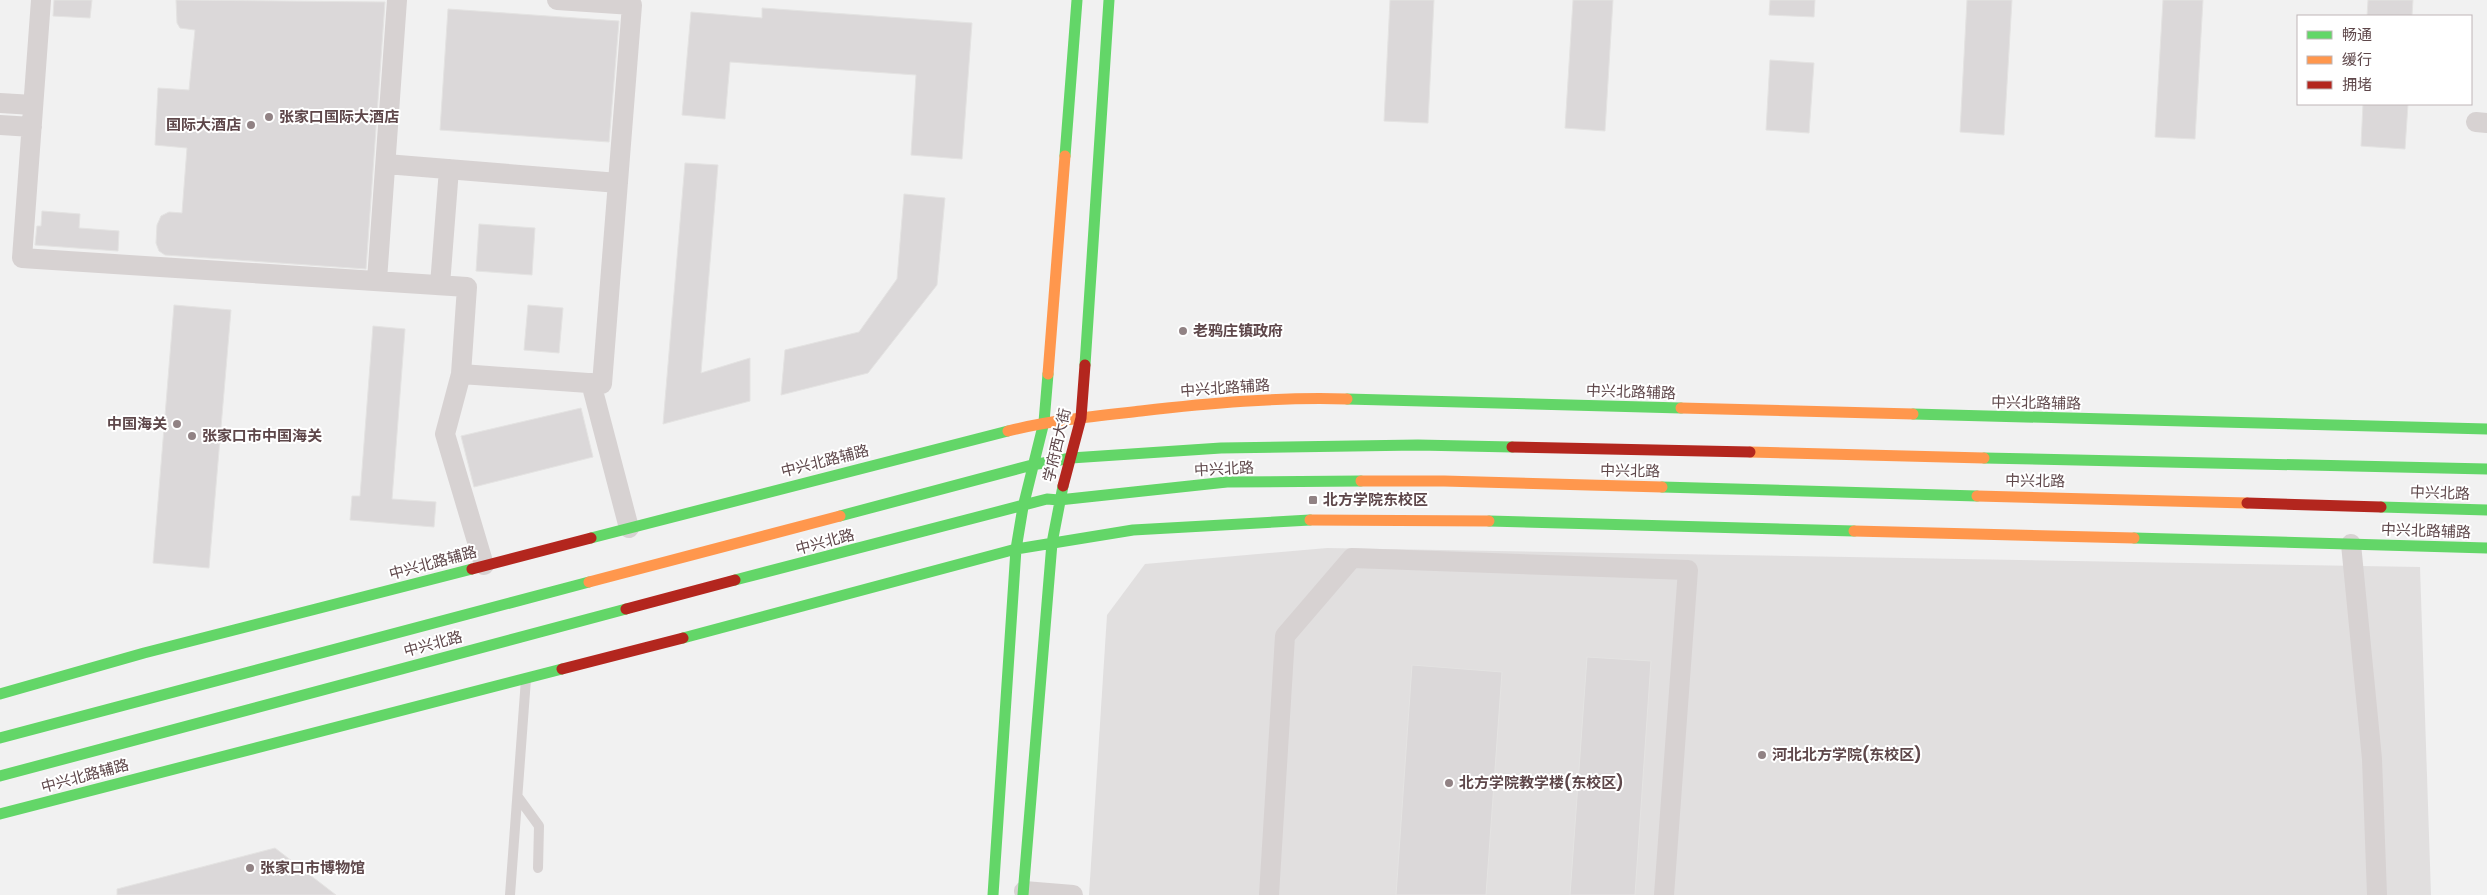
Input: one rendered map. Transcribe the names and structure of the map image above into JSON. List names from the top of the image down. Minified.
{"streets":{"main road":["中兴北路辅路","学府西大街","中兴北路"]},"crossings":[["中兴北路辅路","学府西大街"],["学府西大街","中兴北路"]],"places":{"other":["张家口国际大酒店","国际大酒店","老鸦庄镇政府","中国海关","张家口市中国海关","河北北方学院(东校区)","北方学院教学楼(东校区)","张家口市博物馆"],"transit":["北方学院东校区"]},"legend":["畅通","缓行","拥堵"]}
